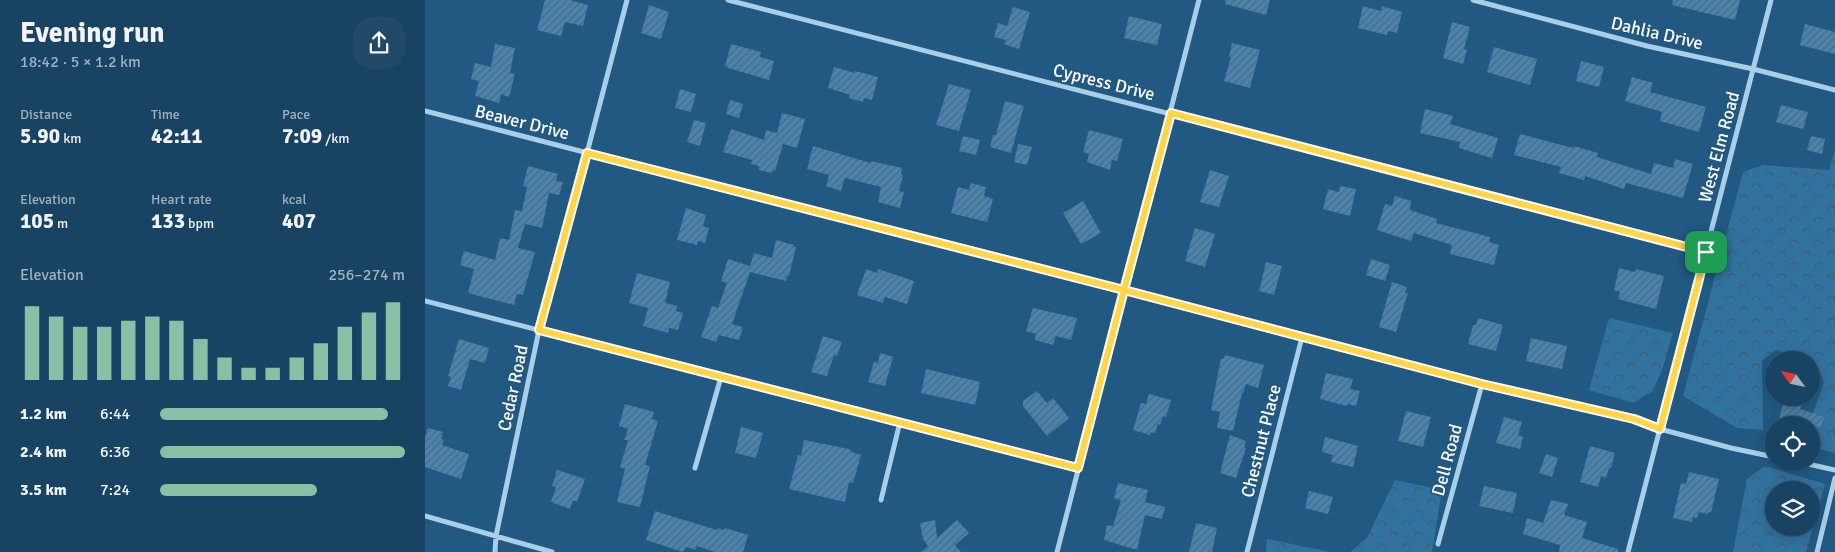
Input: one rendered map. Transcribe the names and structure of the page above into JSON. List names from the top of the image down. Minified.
{"streets":{"street":["Dahlia Drive","Cypress Drive","Beaver Drive","West Elm Road","Cedar Road","Chestnut Place","Dell Road"]},"crossings":[["Dahlia Drive","West Elm Road"],["Cypress Drive","West Elm Road"],["Beaver Drive","West Elm Road"],["Beaver Drive","Cedar Road"],["Beaver Drive","Chestnut Place"],["Beaver Drive","Dell Road"]],"north":"top left","page":{"heading":["Evening run","18:42 · 5 × 1.2 km"],"stats":[["Distance","5.90 km"],["Time","42:11"],["Pace","7:09 /km"],["Elevation","105 m"],["Heart rate","133 bpm"],["kcal","407"]],"chart":["Elevation","256–274 m"],"list":[{"name":"1.2 km","note":"6:44"},{"name":"2.4 km","note":"6:36"},{"name":"3.5 km","note":"7:24"}]}}
